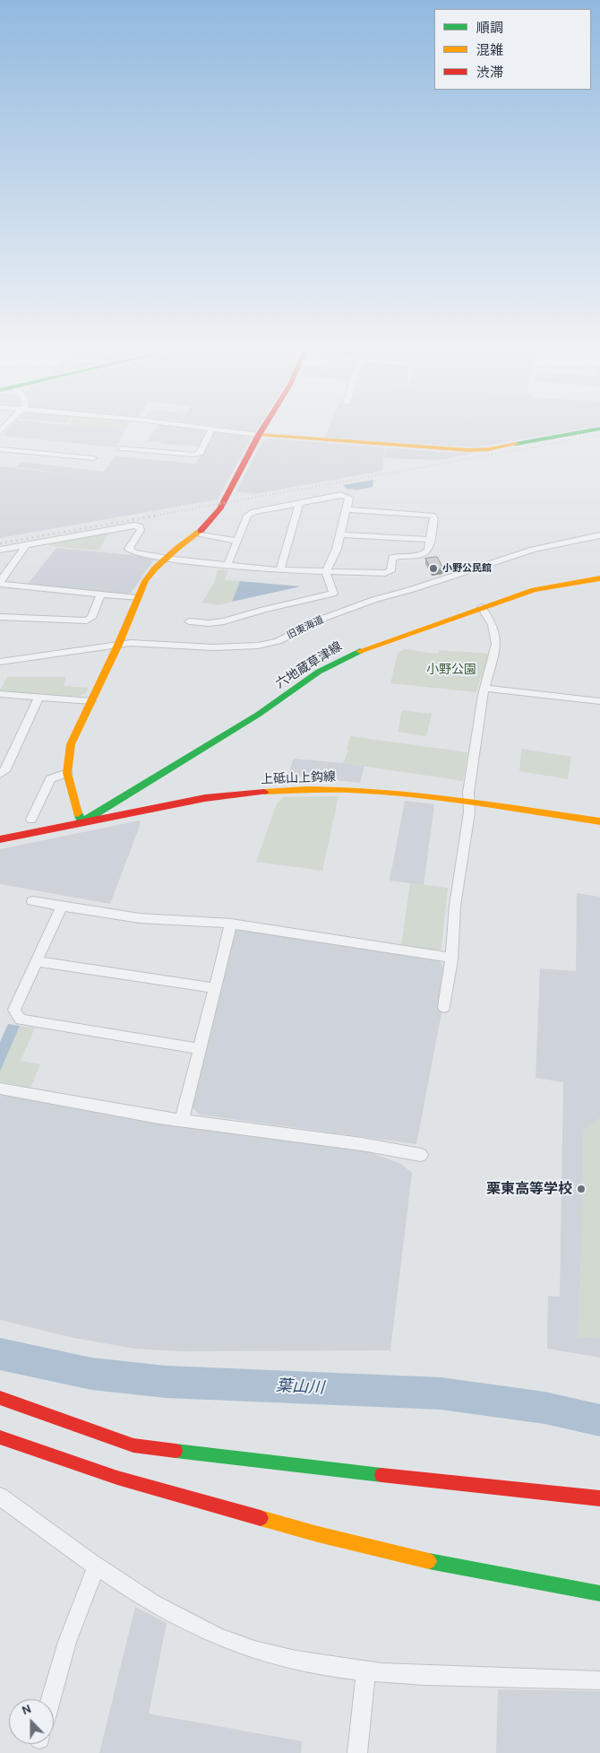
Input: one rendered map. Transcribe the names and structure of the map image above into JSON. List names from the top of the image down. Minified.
{"streets":{"main road":["六地蔵草津線","上砥山上鈎線"],"street":["旧東海道"]},"crossings":[["六地蔵草津線","上砥山上鈎線"]],"water":["葉山川"],"parks":["小野公園"],"places":["小野公民館","栗東高等学校"],"legend":["順調","混雑","渋滞"],"north":"top"}
